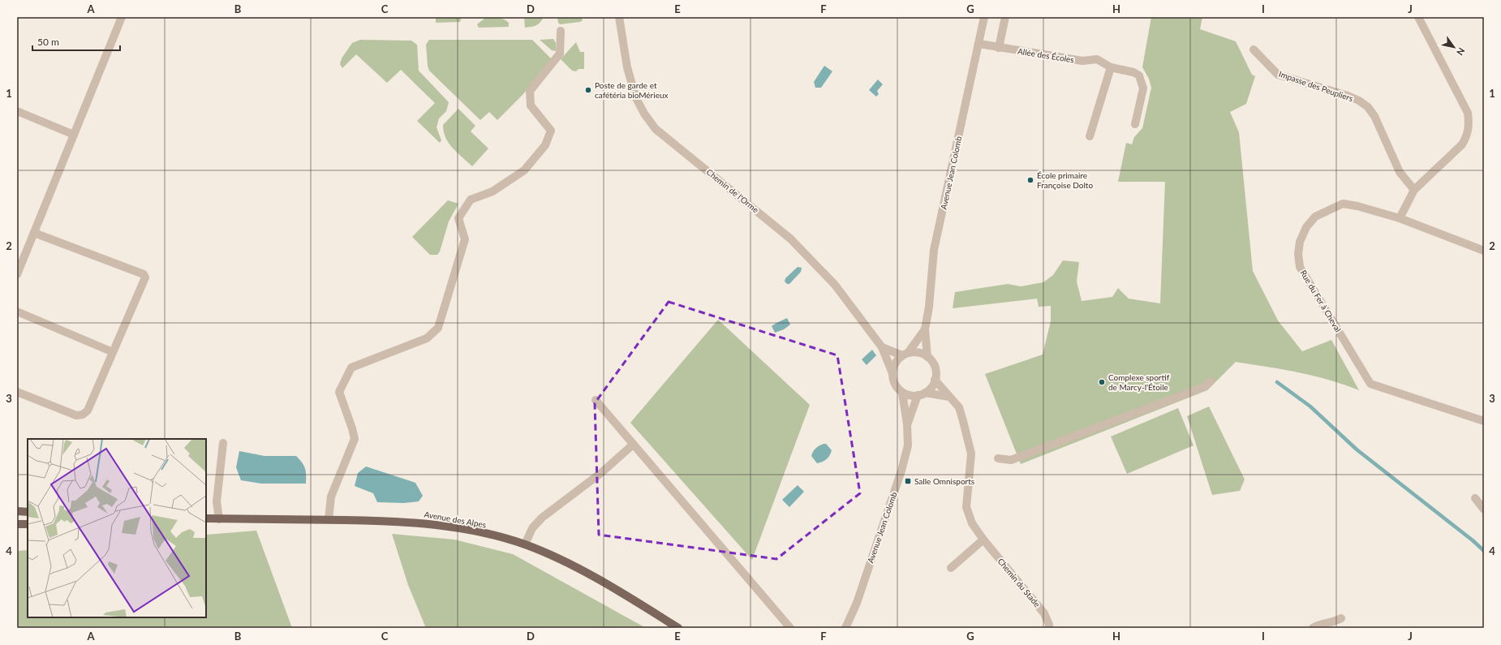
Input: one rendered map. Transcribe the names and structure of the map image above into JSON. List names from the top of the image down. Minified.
{"streets":{"main road":["Avenue des Alpes"],"street":["Allée des Écoles","Impasse des Peupliers","Avenue Jean Colomb","Chemin de l'Orme","Rue du Fer à Cheval","Chemin du Stade"]},"crossings":[["Allée des Écoles","Avenue Jean Colomb"],["Avenue Jean Colomb","Chemin de l'Orme"],["Avenue Jean Colomb","Chemin du Stade"],["Chemin de l'Orme","Chemin du Stade"]],"places":{"other":["Poste de garde et cafétéria bioMérieux","École primaire Françoise Dolto","Complexe sportif de Marcy-l'Étoile"],"transit":["Salle Omnisports"]},"scale_bar":"50 m","north":"bottom right","grid":{"columns":["A","B","C","D","E","F","G","H","I","J"],"rows":["1","2","3","4"]}}
